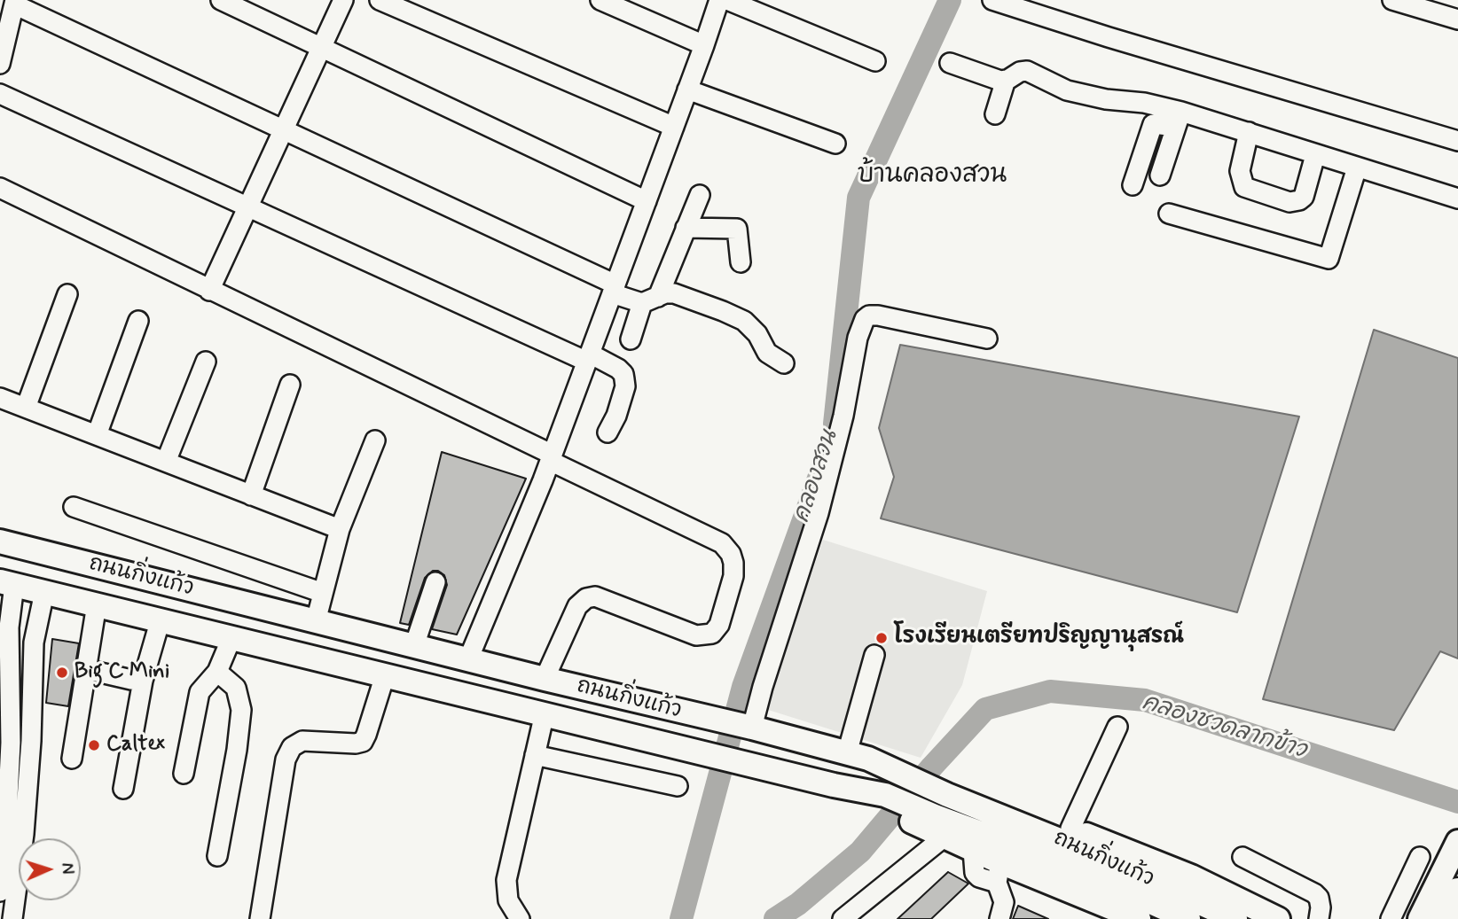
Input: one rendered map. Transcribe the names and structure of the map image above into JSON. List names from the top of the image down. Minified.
{"streets":{"main road":["ถนนกิ่งแก้ว"]},"districts":["บ้านคลองสวน"],"water":["คลองสวน","คลองชวดลากข้าว"],"places":["โรงเรียนเตรียทปริญญานุสรณ์","Big C Mini","Caltex"],"north":"right"}
